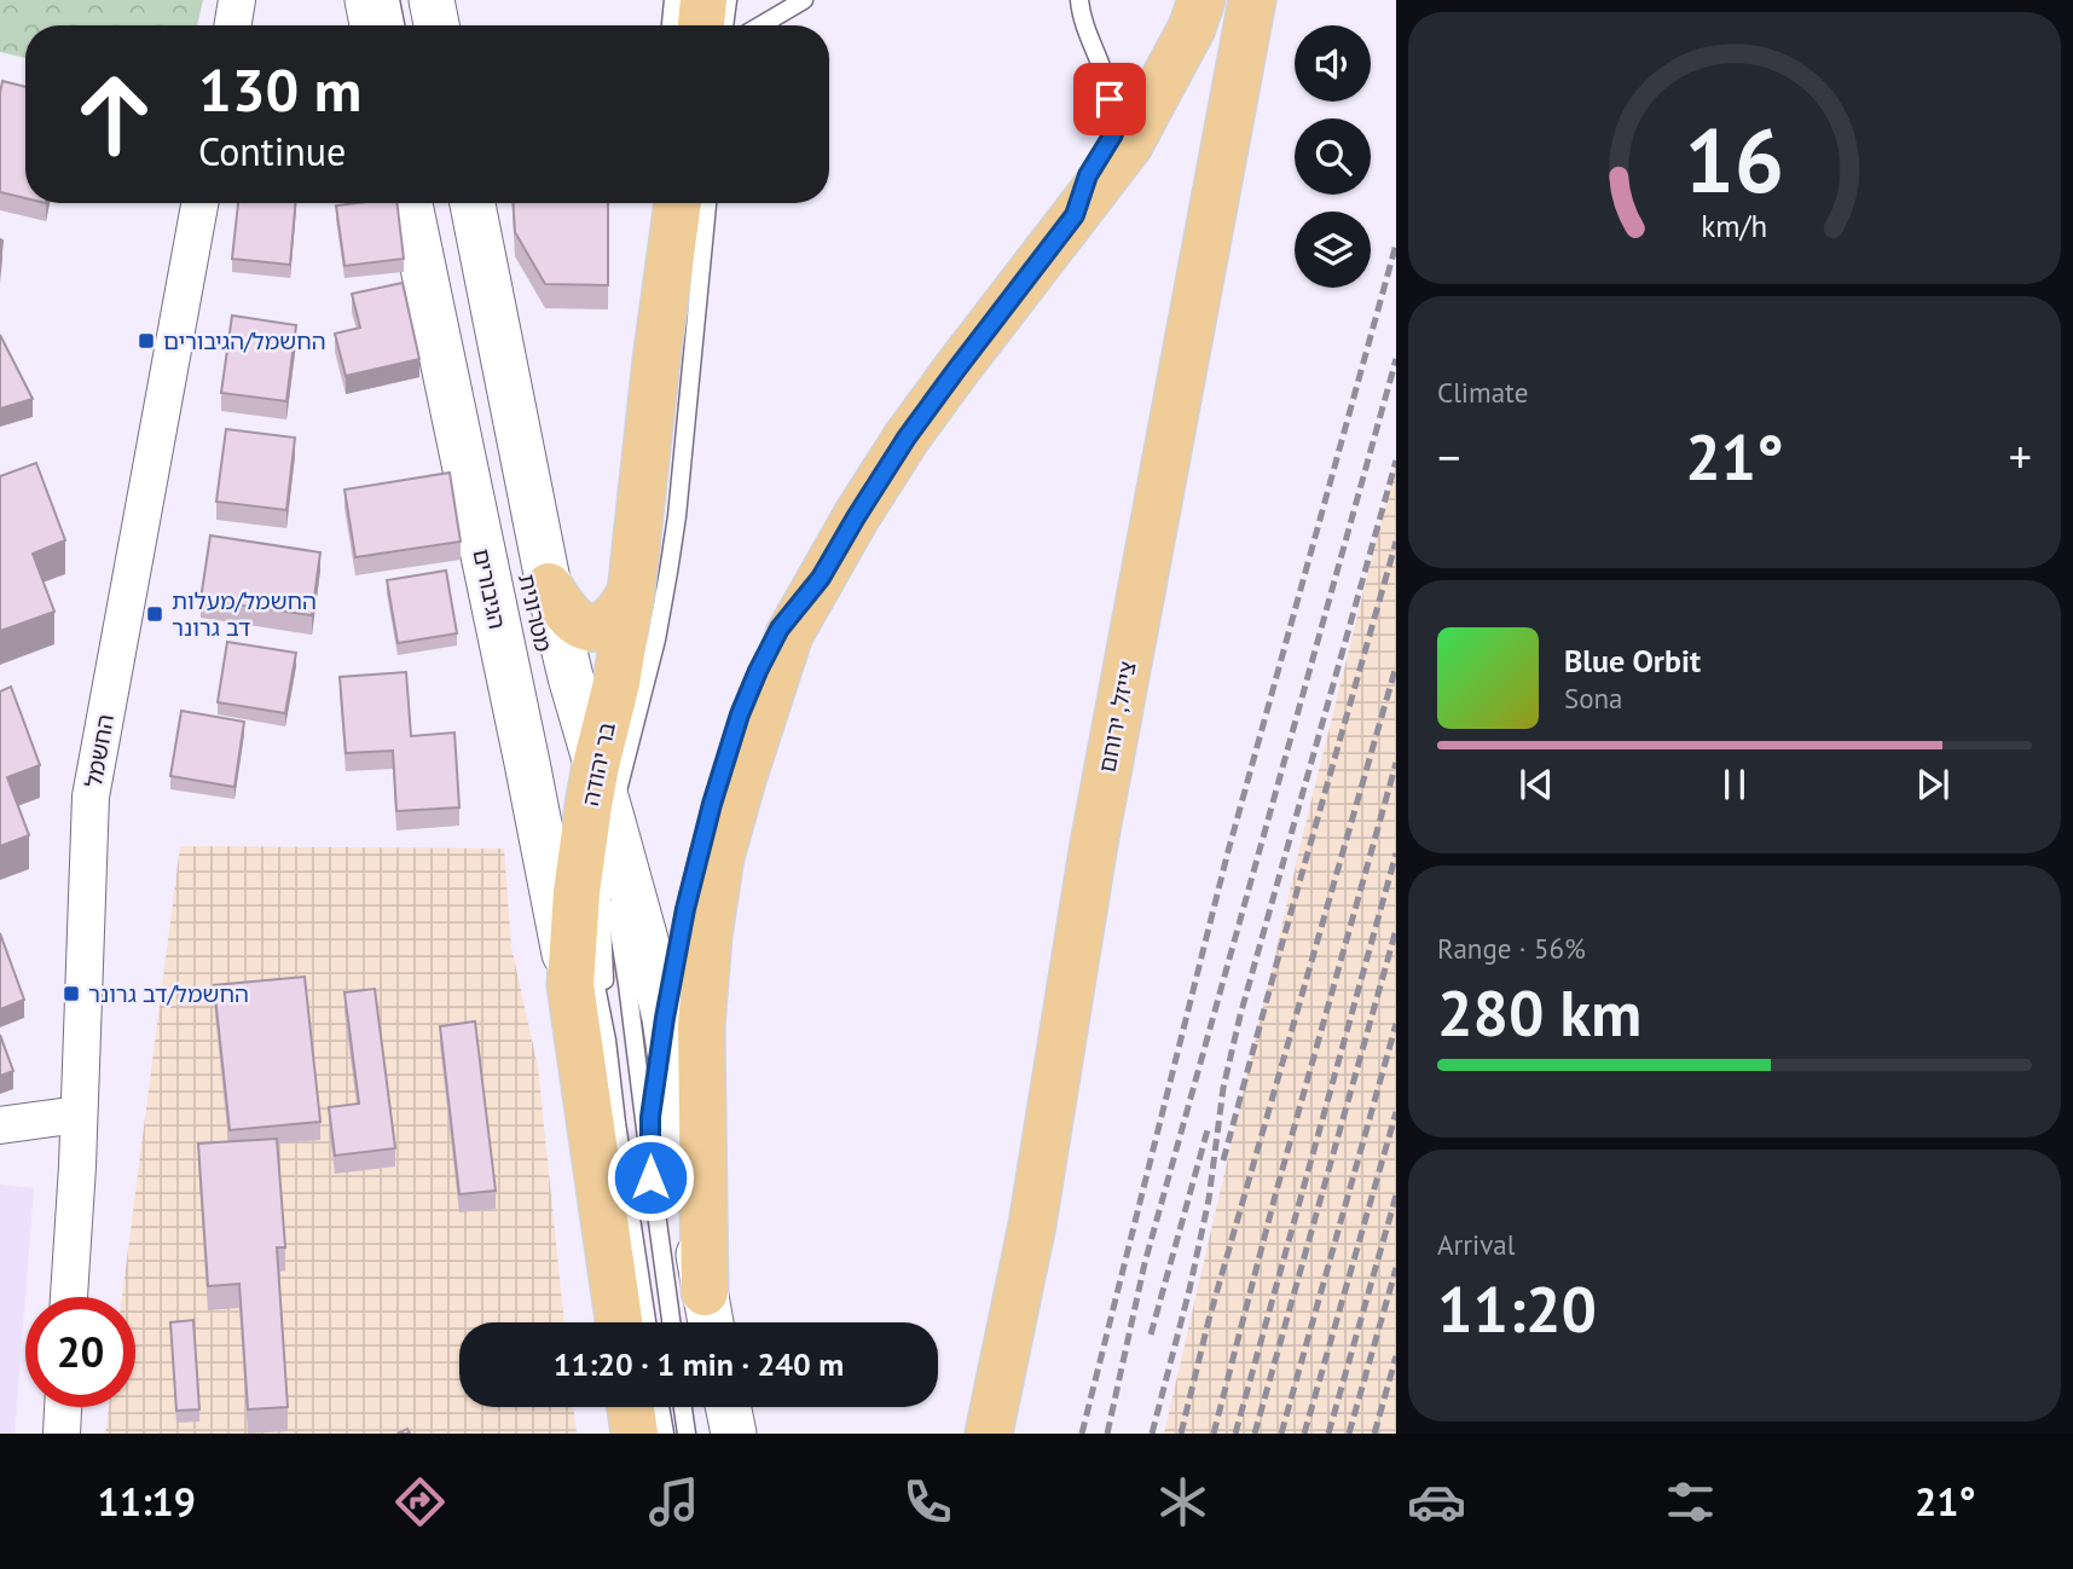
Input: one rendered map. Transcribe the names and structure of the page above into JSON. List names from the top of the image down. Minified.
{"streets":{"highway":["צייזל, ירוחם","בר יהודה"],"street":["הגיבורים","החשמל"],"lane":["מטרונית"]},"crossings":[["הגיבורים","בר יהודה"]],"places":{"transit":["החשמל/הגיבורים","החשמל/מעלות דב גרונר","החשמל/דב גרונר"]},"page":{"turn":["130 m","Continue"],"tile":["Climate",["Range · 56%","280 km"],["Arrival","11:20"]],"heat":["−","21°","+"],"song":["Blue Orbit","Sona"],"limit":"20","trip":"11:20 · 1 min · 240 m","tabs":["11:19","21°"],"gauge":["16","km/h"]}}
